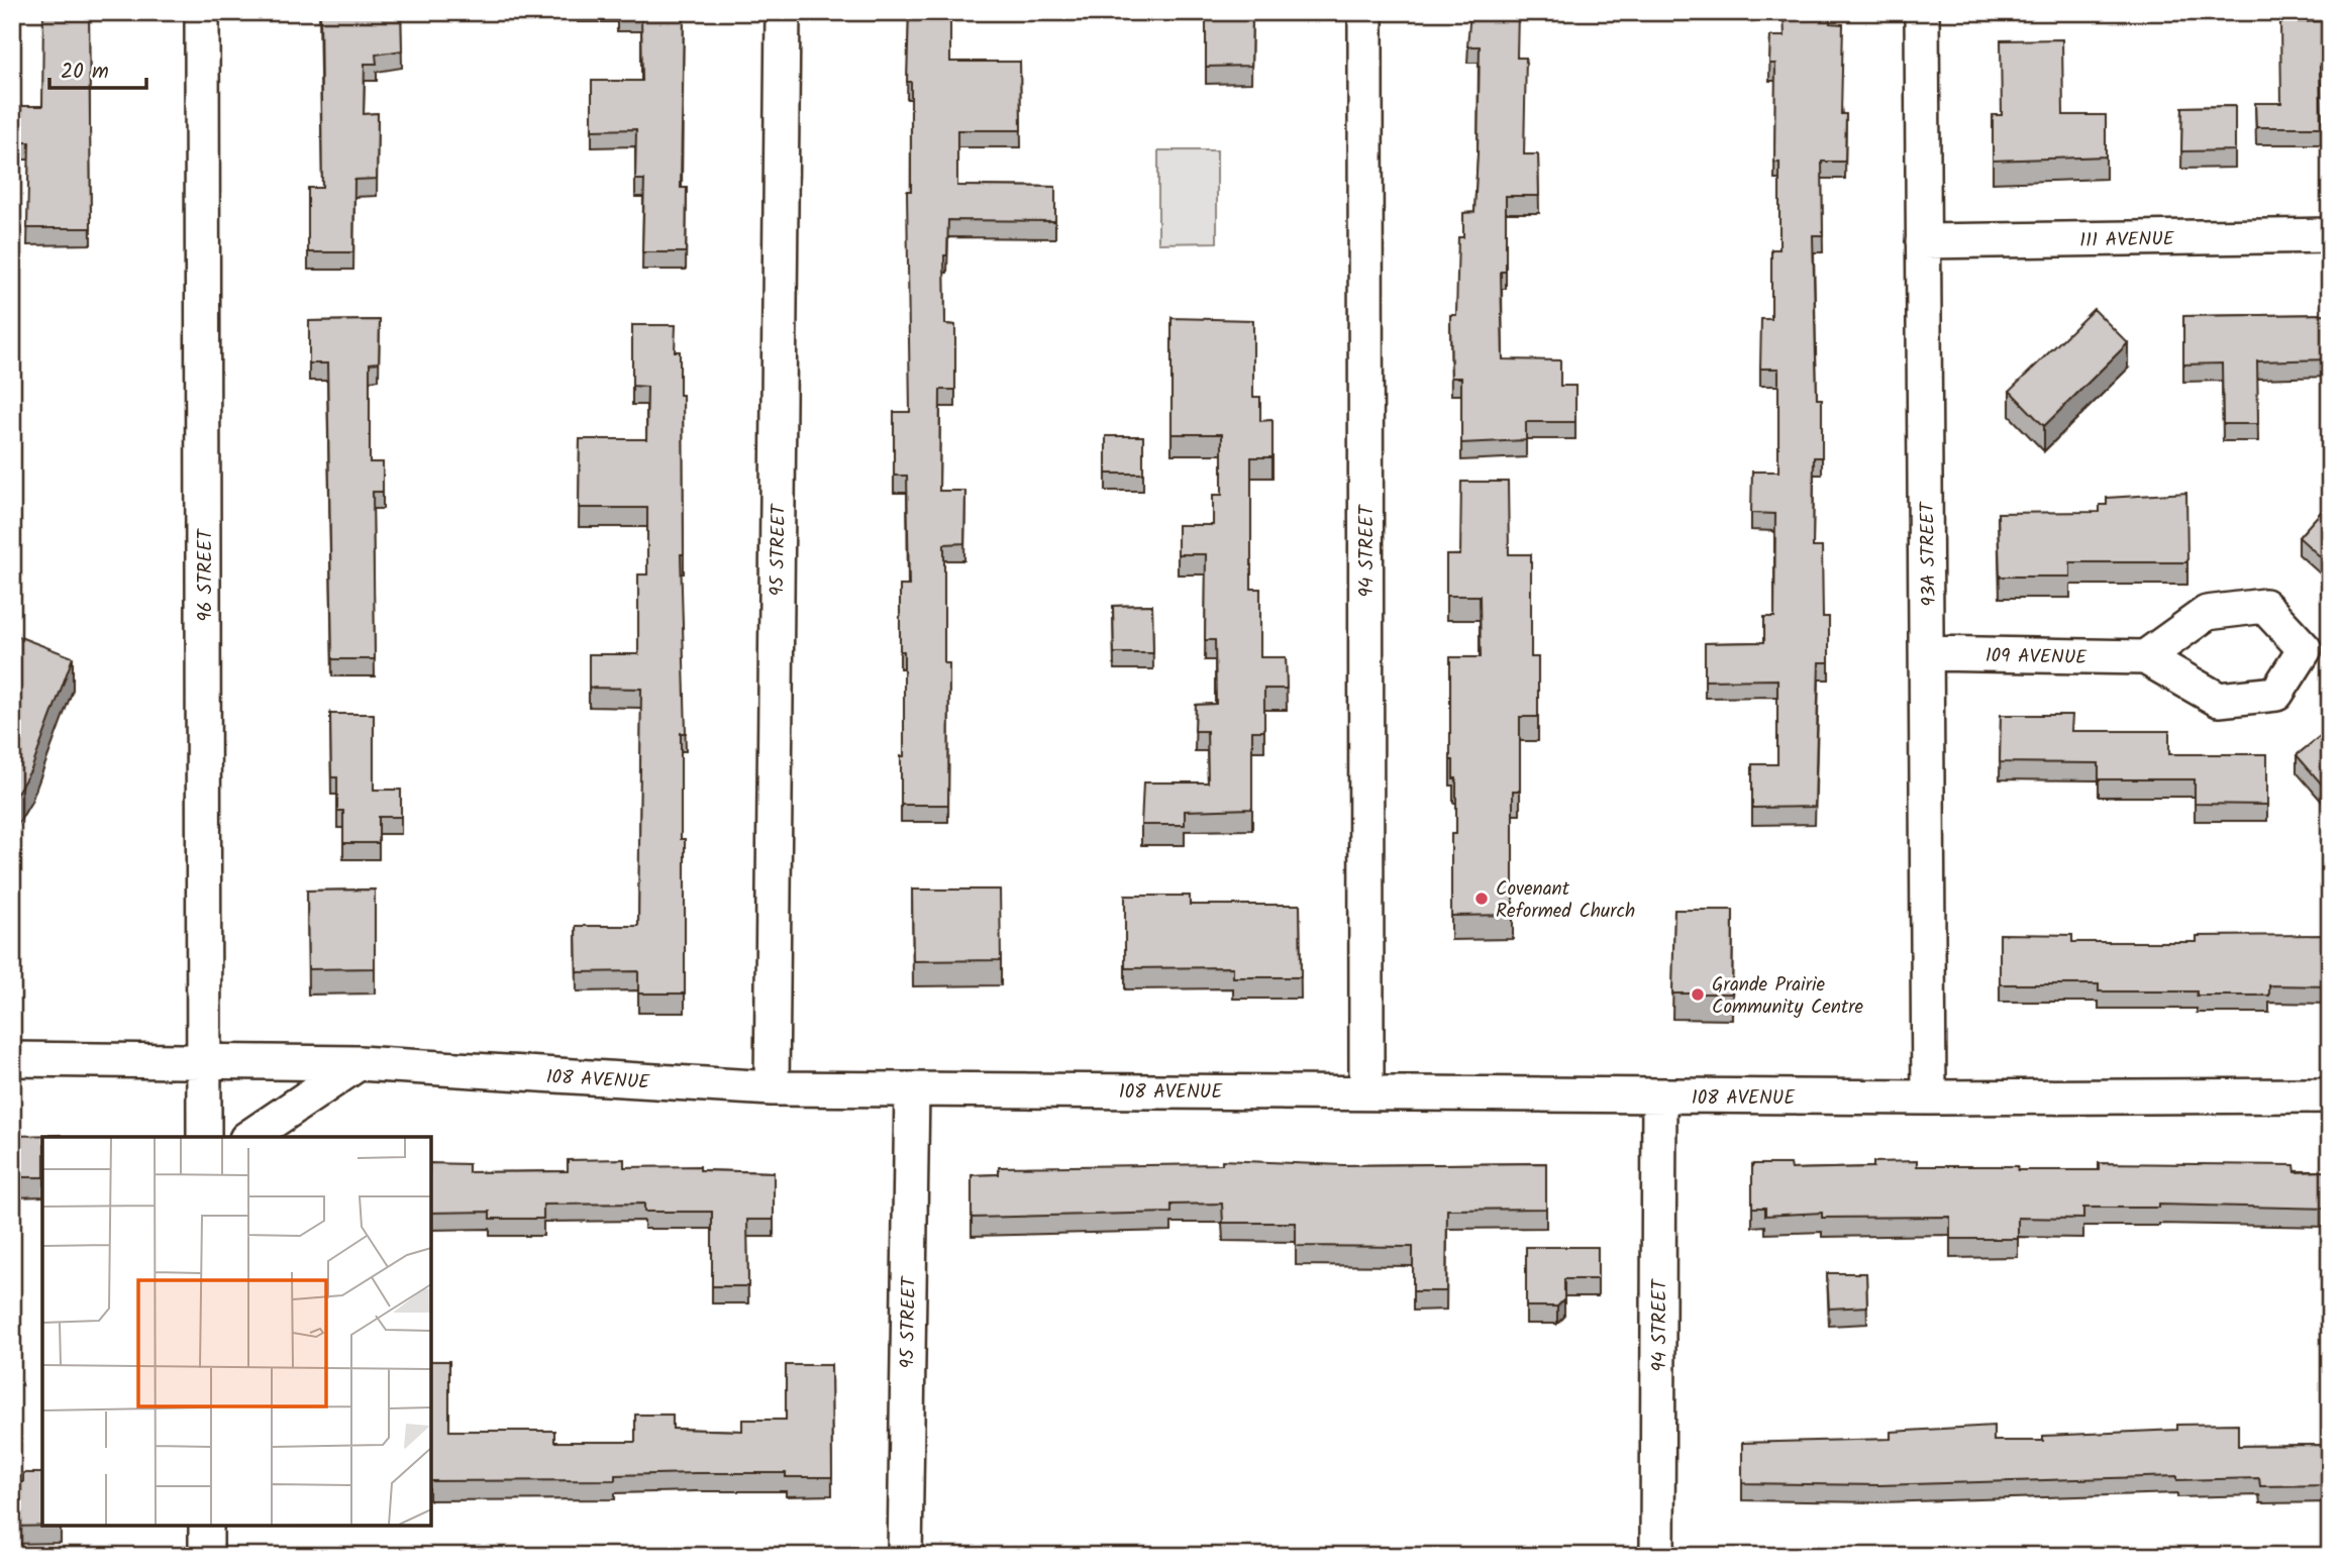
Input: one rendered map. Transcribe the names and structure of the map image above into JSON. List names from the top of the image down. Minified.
{"streets":{"street":["111 AVENUE","95 STREET","94 STREET","93A STREET","96 STREET","109 AVENUE","108 AVENUE"]},"crossings":[["111 AVENUE","93A STREET"],["95 STREET","108 AVENUE"],["94 STREET","108 AVENUE"],["93A STREET","109 AVENUE"],["93A STREET","108 AVENUE"],["96 STREET","108 AVENUE"]],"places":["Covenant Reformed Church","Grande Prairie Community Centre"],"scale_bar":"20 m"}
